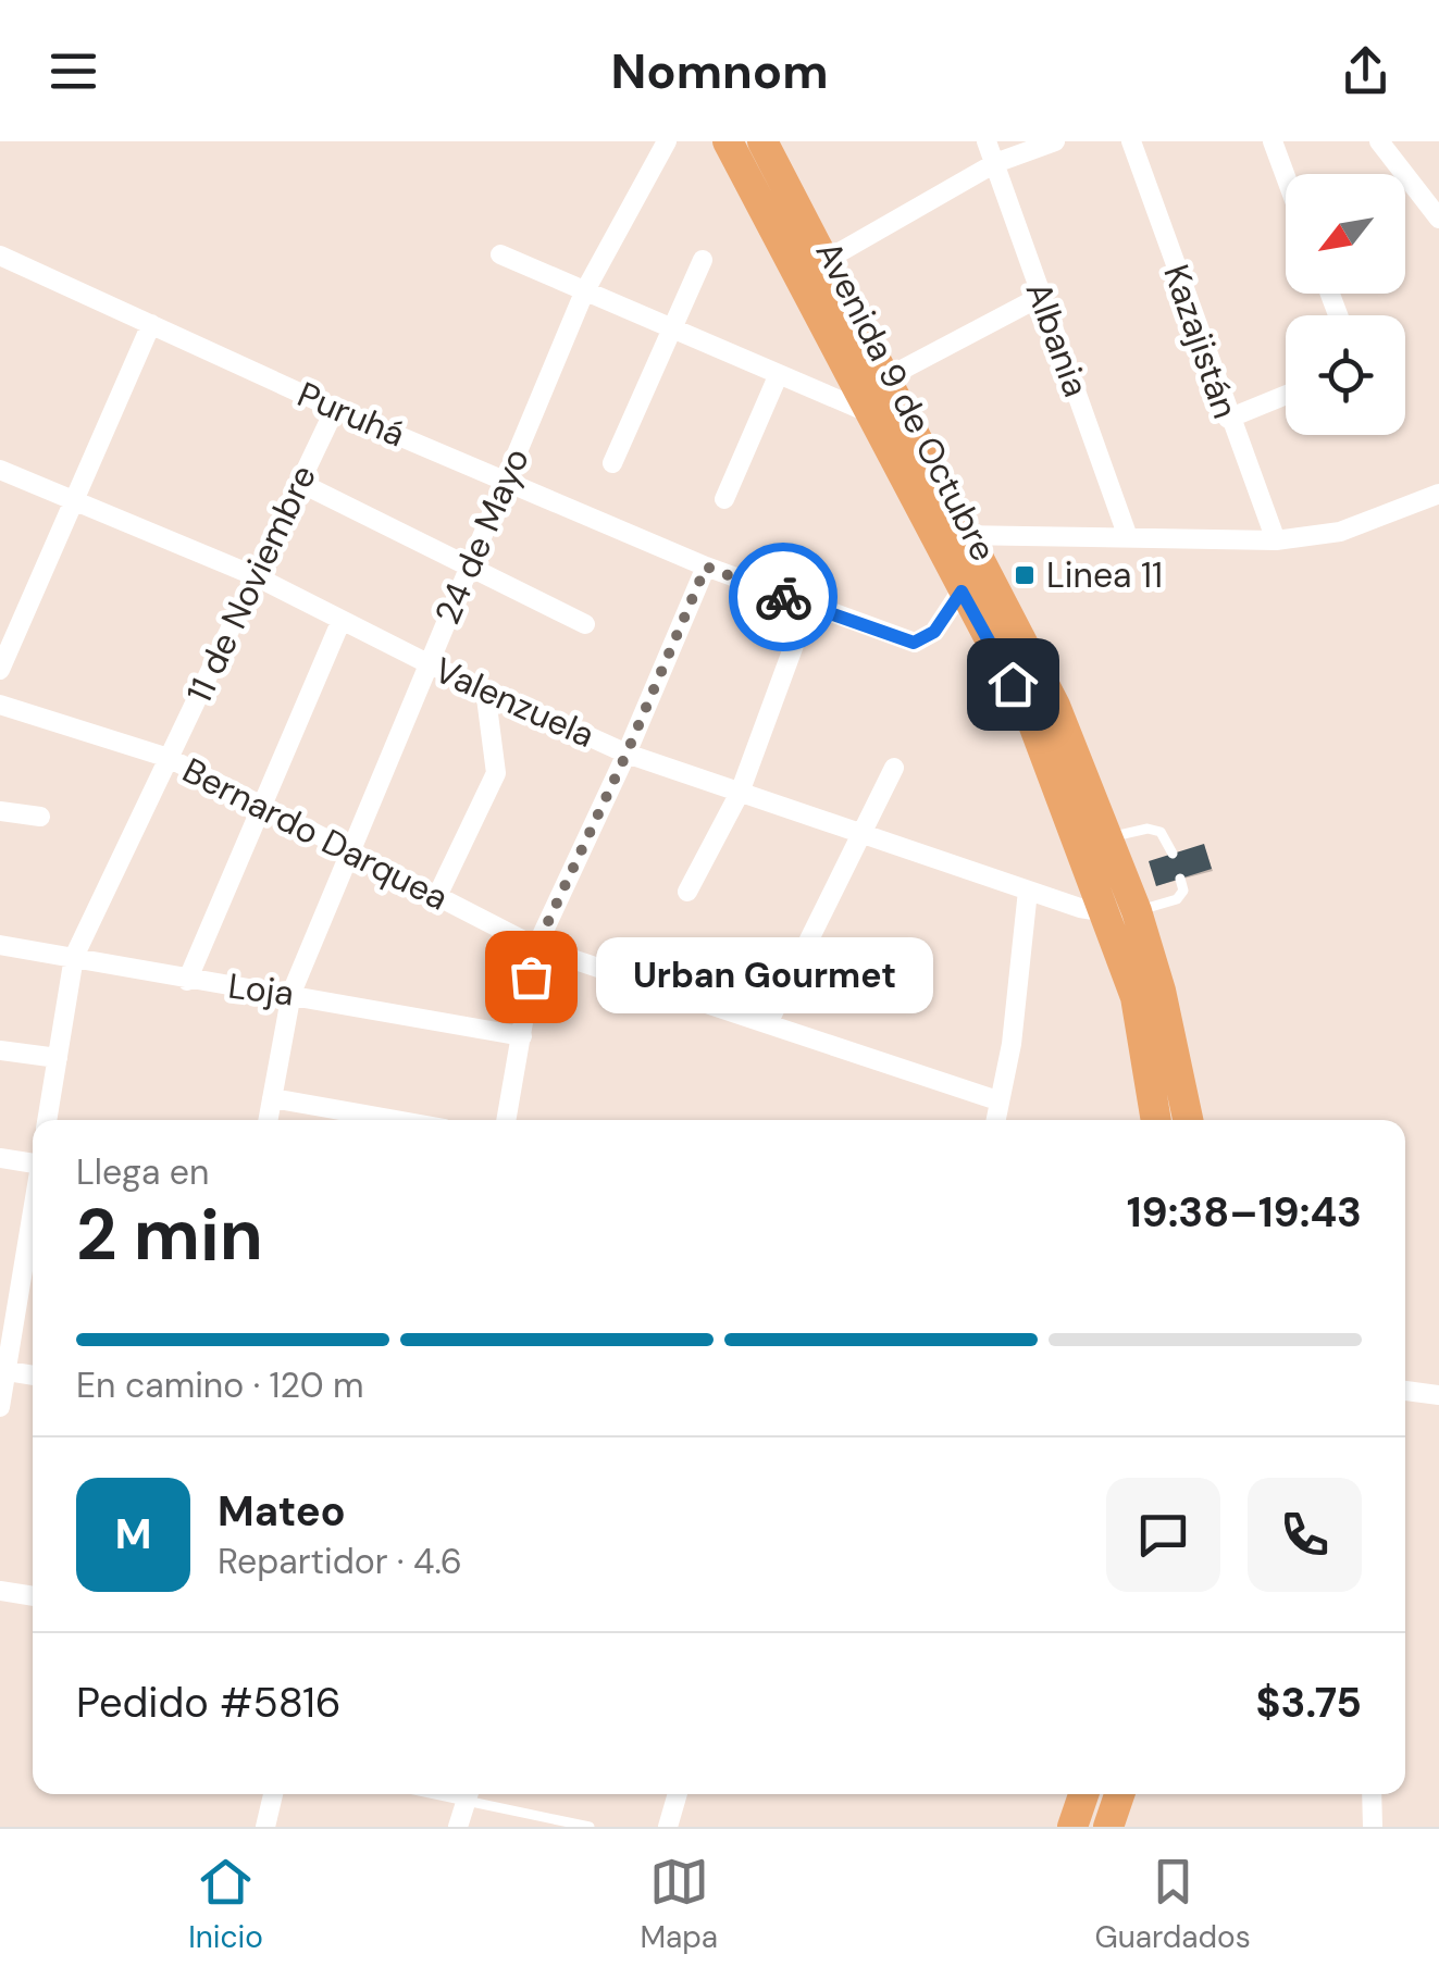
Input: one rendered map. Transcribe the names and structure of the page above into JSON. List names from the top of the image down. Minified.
{"streets":{"main road":["Avenida 9 de Octubre"],"street":["Albania","Kazajistán","Puruhá","24 de Mayo","11 de Noviembre","Valenzuela","Bernardo Darquea","Loja"]},"crossings":[["Avenida 9 de Octubre","Puruhá"],["Avenida 9 de Octubre","Valenzuela"],["Puruhá","24 de Mayo"],["Puruhá","11 de Noviembre"],["24 de Mayo","Valenzuela"],["24 de Mayo","Bernardo Darquea"],["24 de Mayo","Loja"],["11 de Noviembre","Valenzuela"],["11 de Noviembre","Bernardo Darquea"],["11 de Noviembre","Loja"]],"places":{"transit":["Linea 11"],"other":["Urban Gourmet"]},"north":"bottom left","page":{"header":"Nomnom","bubble":"Urban Gourmet","heading":["2 min","Llega en","19:38–19:43"],"panel":["Mateo","Repartidor · 4.6","Pedido #5816","$3.75"],"bar":"En camino · 120 m","round":"M","tabs":["Inicio","Mapa","Guardados"]}}
